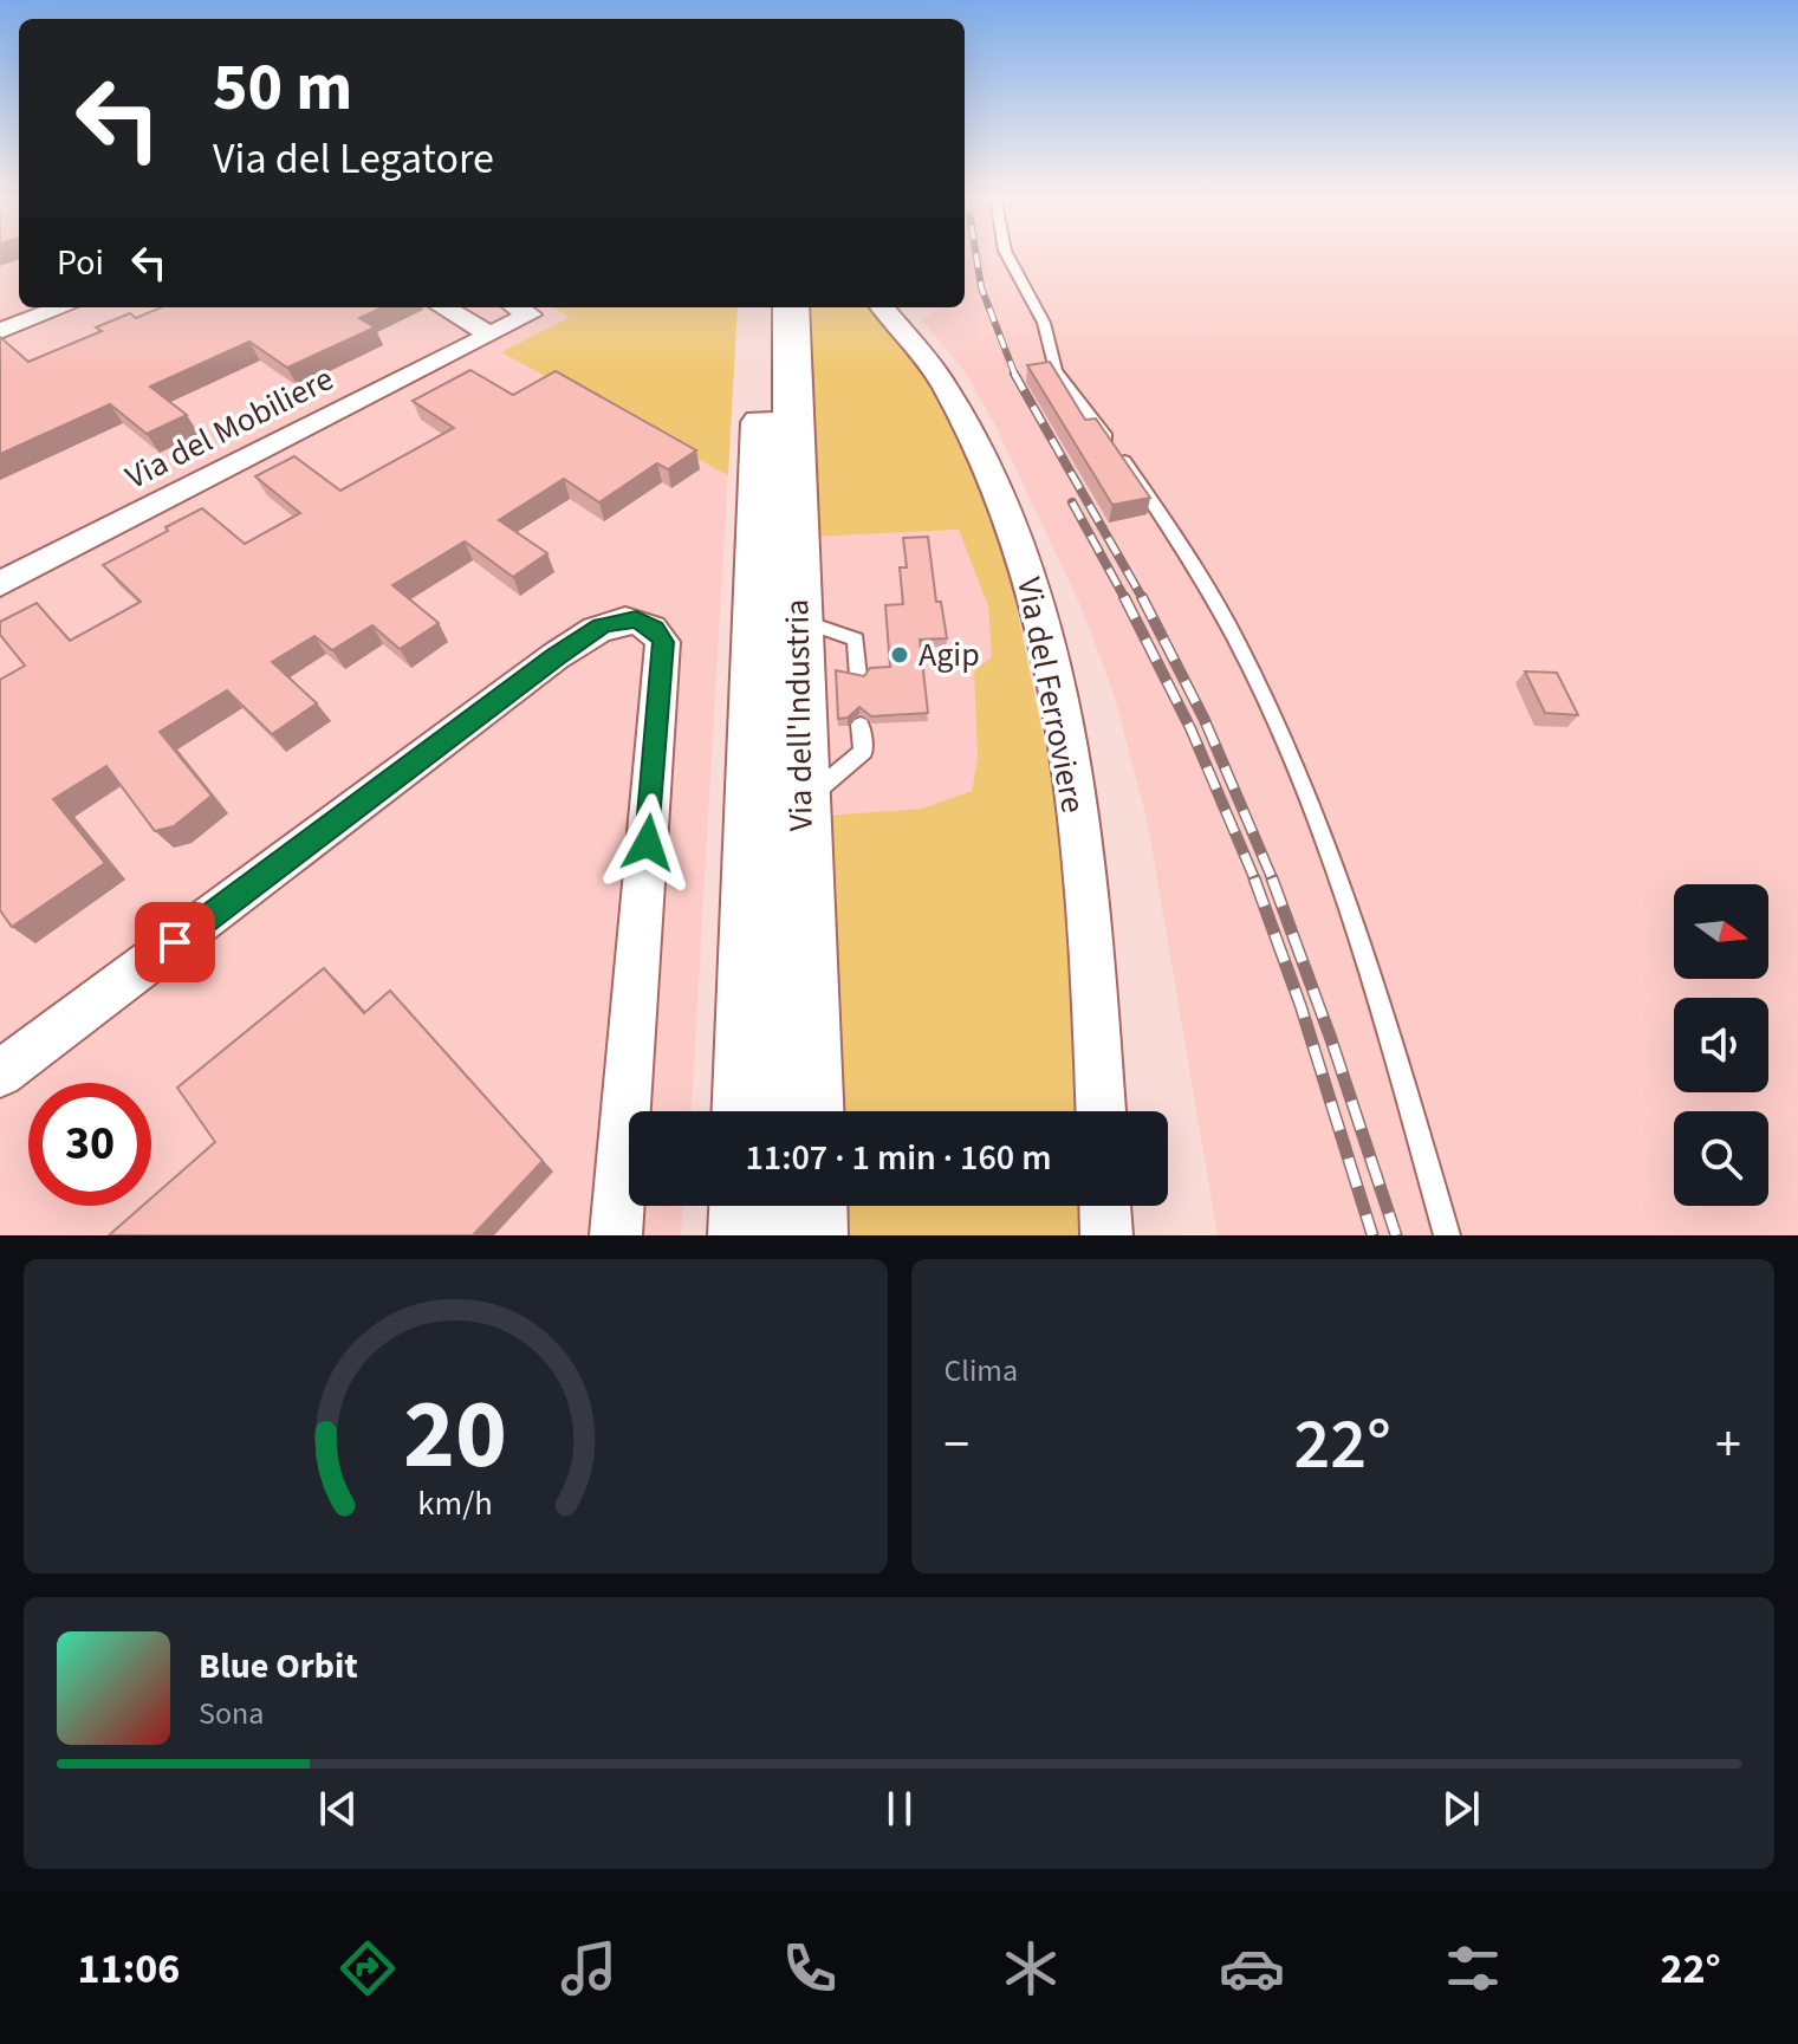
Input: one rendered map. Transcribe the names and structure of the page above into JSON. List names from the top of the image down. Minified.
{"streets":{"main road":["Via dell'Industria"],"street":["Via del Mobiliere","Via del Ferroviere"]},"places":["Agip"],"north":"right","page":{"turn":["50 m","Via del Legatore"],"then":"Poi","limit":"30","trip":"11:07 · 1 min · 160 m","tile":"Clima","heat":["−","22°","+"],"song":["Blue Orbit","Sona"],"tabs":["11:06","22°"],"gauge":["20","km/h"]}}
